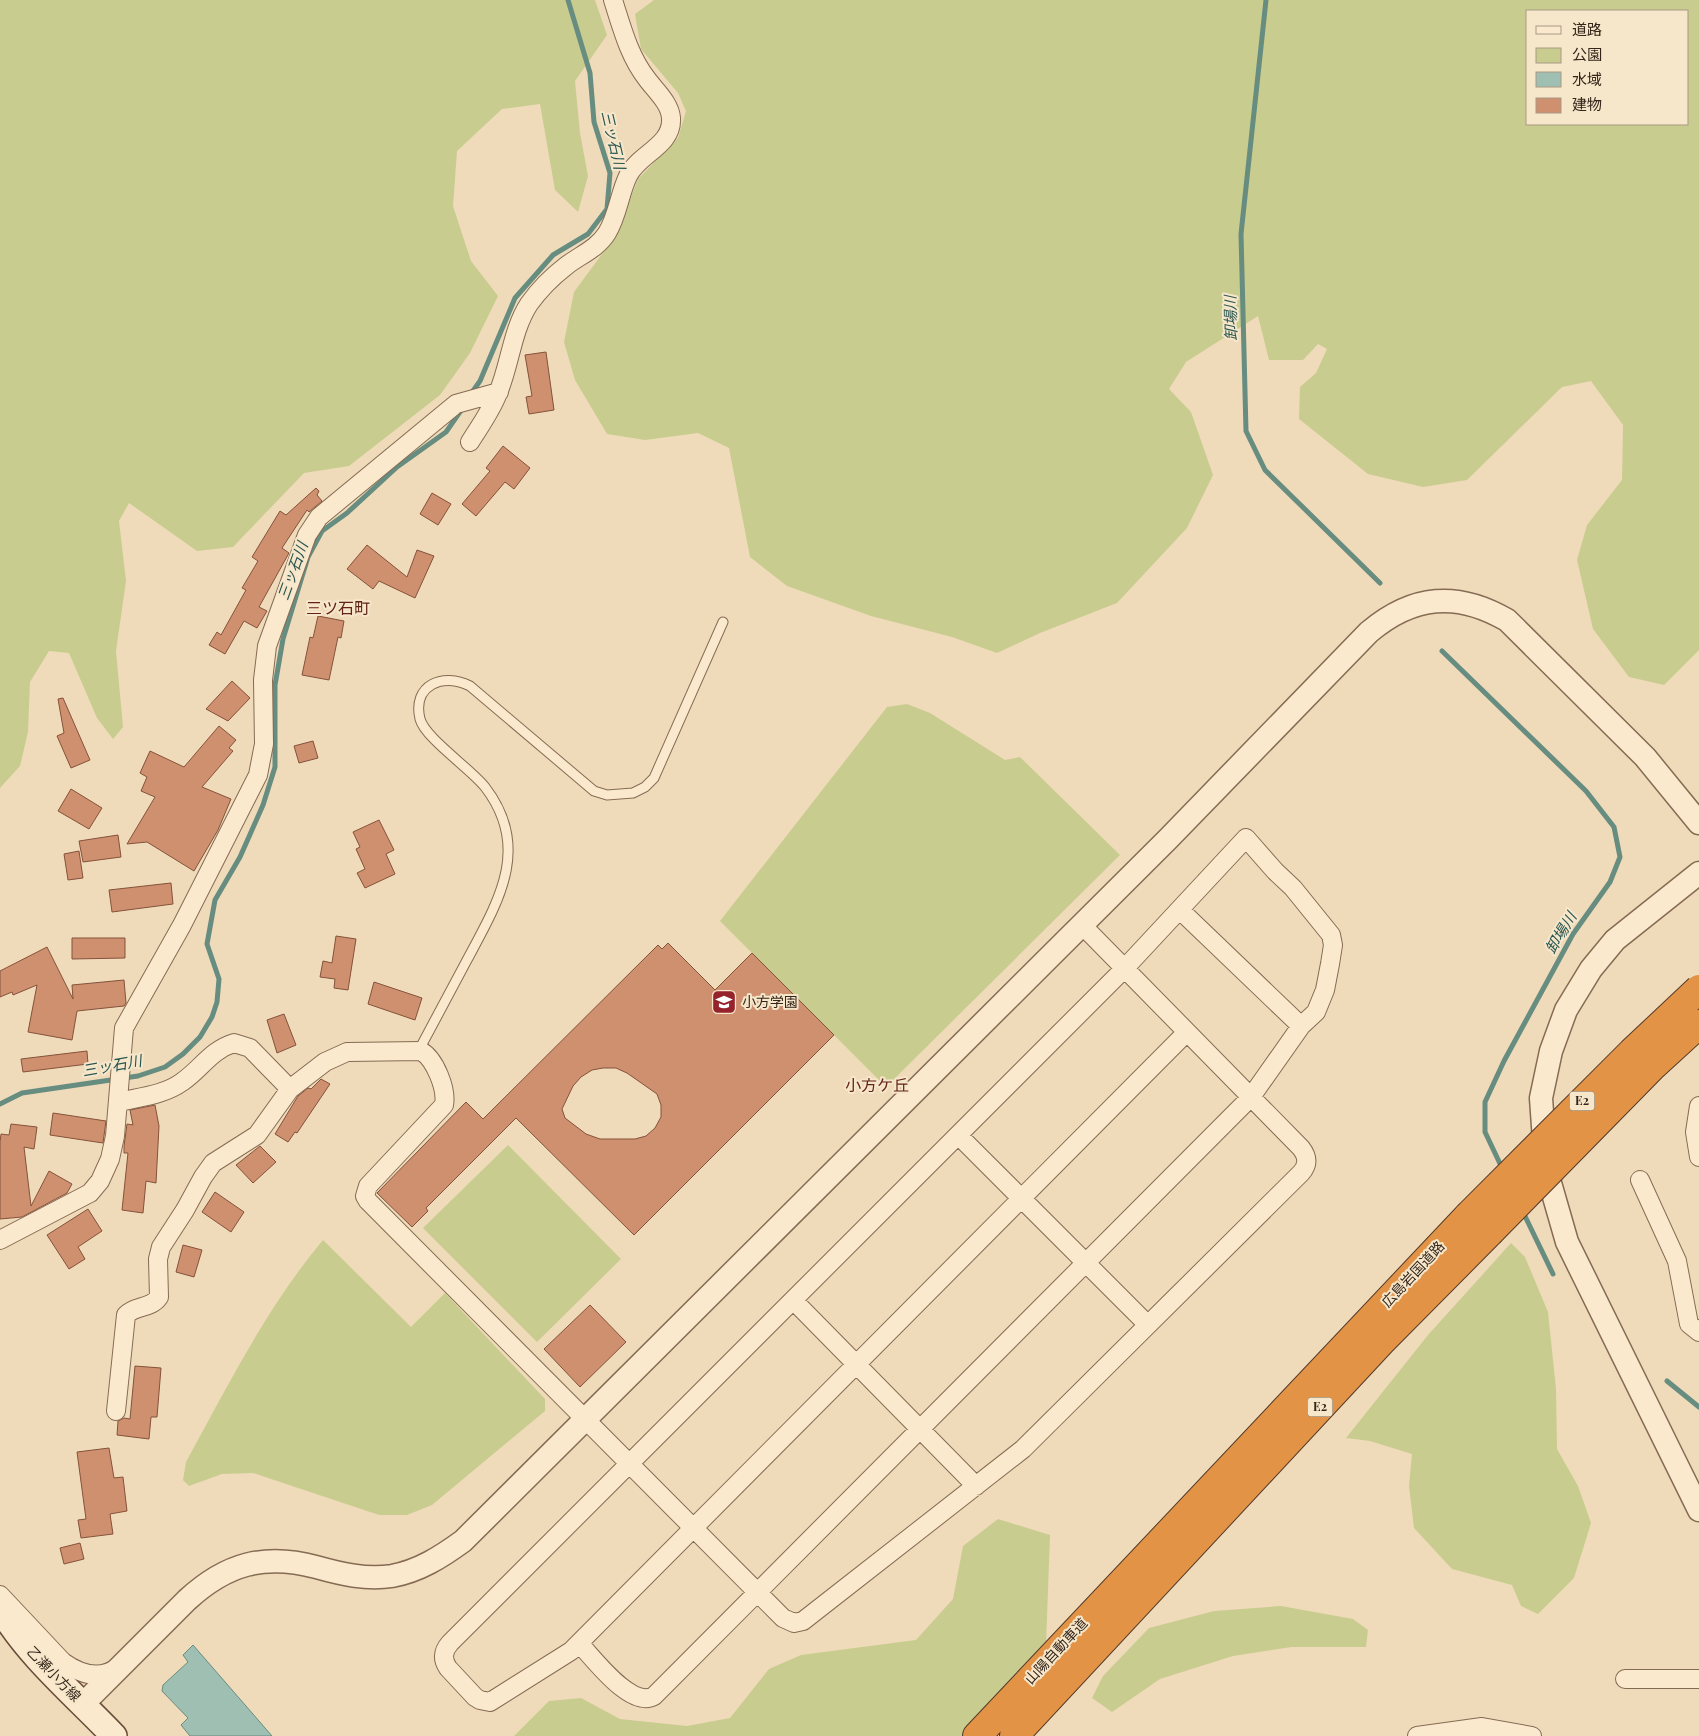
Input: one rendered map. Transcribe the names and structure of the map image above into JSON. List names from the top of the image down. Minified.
{"streets":{"highway":["E2","広島岩国道路","山陽自動車道"],"main road":["乙瀬小方線"]},"crossings":[["広島岩国道路","山陽自動車道"]],"districts":["三ツ石町","小方ケ丘"],"water":["三ッ石川","卸場川"],"places":{"school or university":["小方学園"]},"legend":["道路","公園","水域","建物"]}
